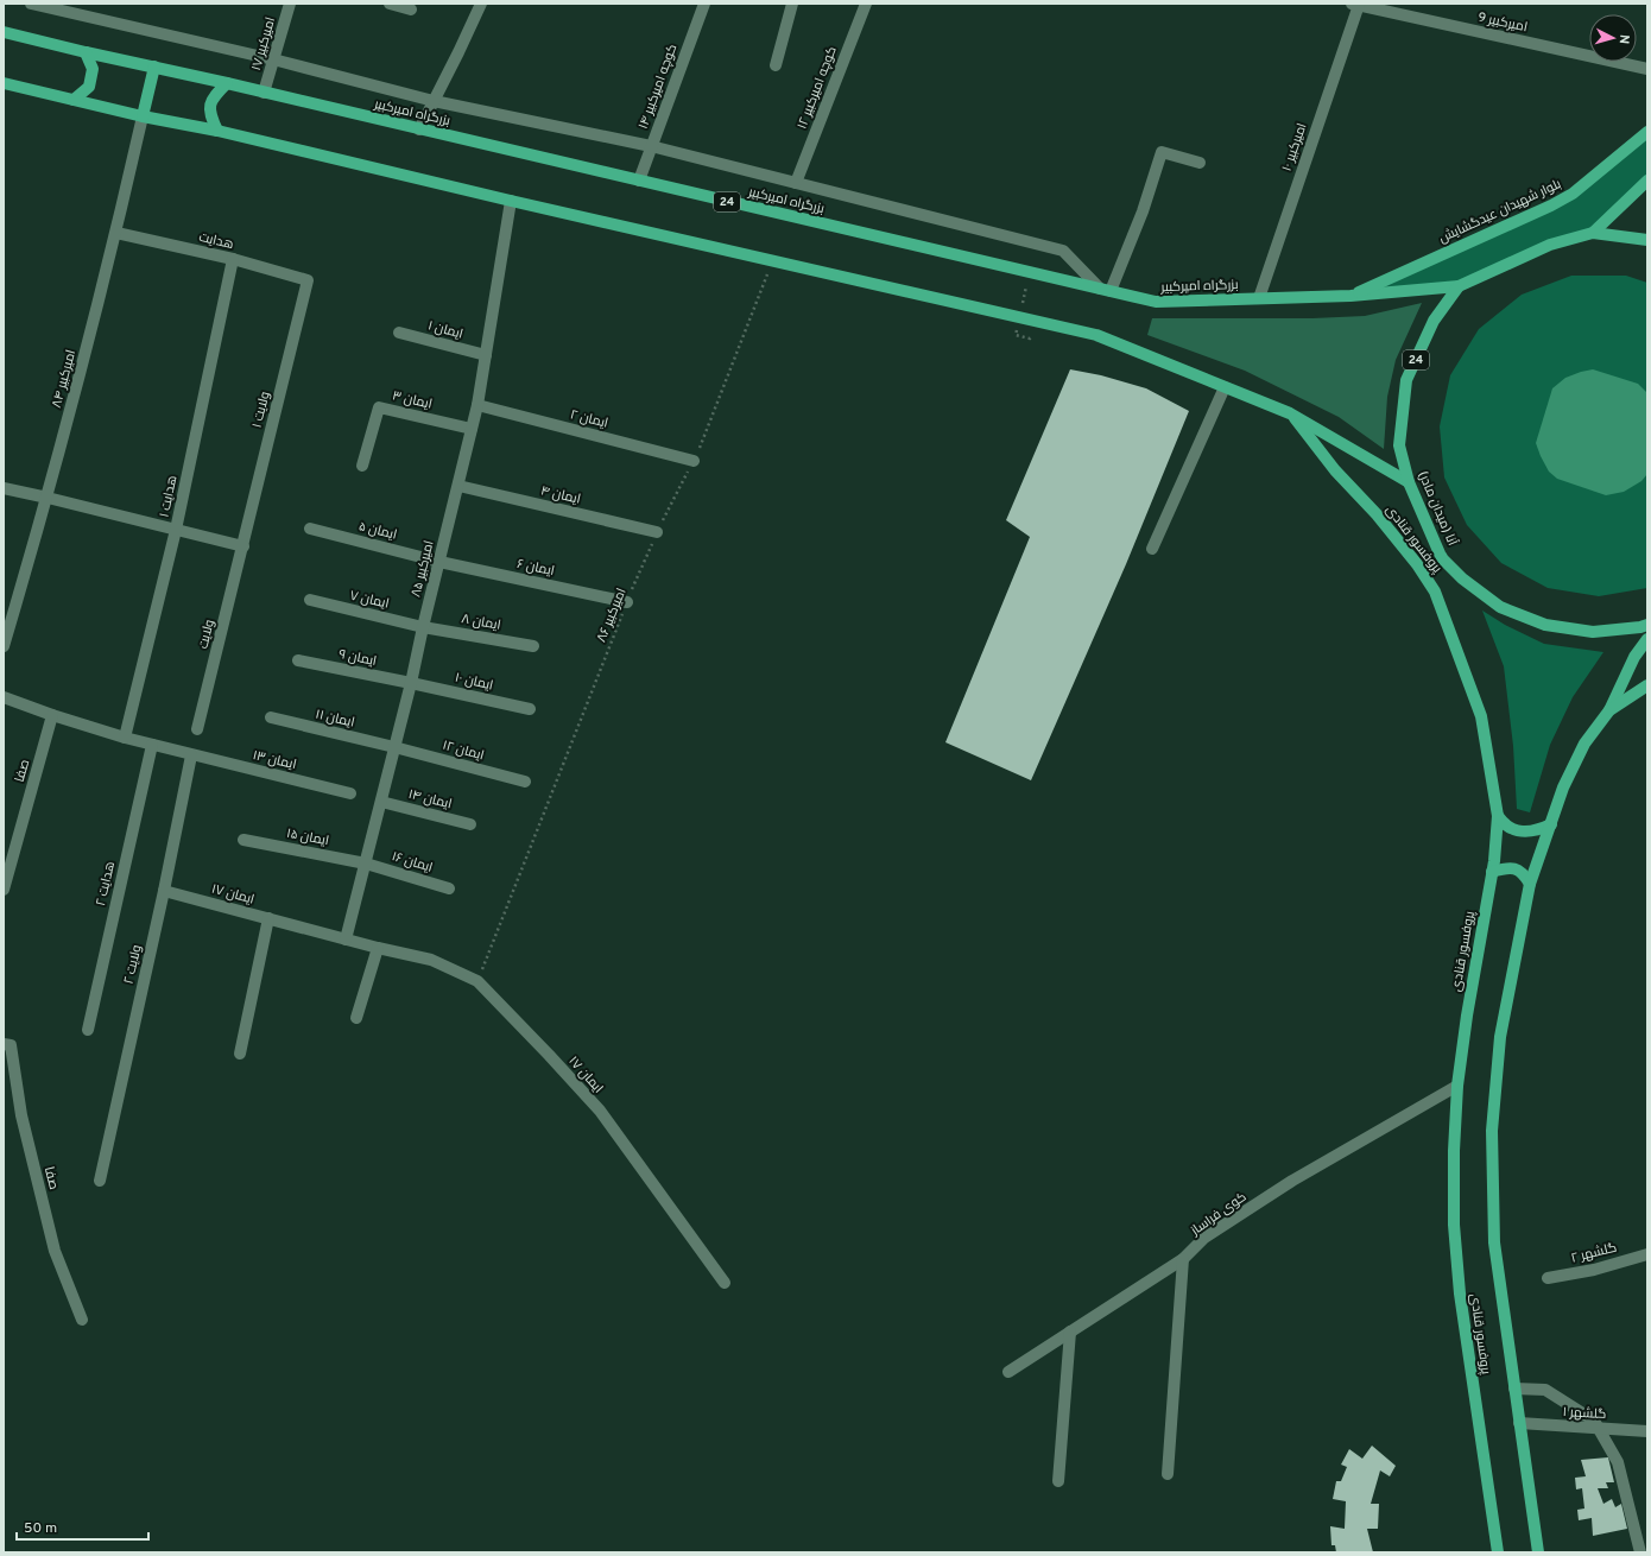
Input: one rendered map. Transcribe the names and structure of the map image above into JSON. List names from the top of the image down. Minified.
{"streets":{"main road":["بزرگراه امیرکبیر","24","بلوار شهیدان عیدگشایش","آنا (میدان مادر)","پروفسور قنادی"],"street":["امیرکبیر 9","امیرکبیر ۱۷","کوچه امیرکبیر ۱۴","کوچه امیرکبیر ۱۲","امیرکبیر ۱۰","هدایت","ایمان ۱","امیرکبیر ۸۴","ایمان ۳","ولایت ۱","ایمان ۲","ایمان ۴","هدایت ۱","ایمان ۵","ایمان ۶","امیرکبیر ۸۵","ایمان ۷","ایمان ۸","ولایت","ایمان ۹","ایمان ۱۰","ایمان ۱۱","ایمان ۱۲","ایمان ۱۳","صفا","ایمان ۱۴","ایمان ۱۵","ایمان ۱۶","هدایت ۲","ایمان ۱۷","ولایت ۲","کوی فراساز","گلشهر ۲","گلشهر ۱"],"path":["امیرکبیر ۸۶"]},"crossings":[["امیرکبیر 9","امیرکبیر ۱۰"],["امیرکبیر ۱۷","بزرگراه امیرکبیر"],["کوچه امیرکبیر ۱۴","بزرگراه امیرکبیر"],["بزرگراه امیرکبیر","امیرکبیر ۱۰"],["بزرگراه امیرکبیر","بلوار شهیدان عیدگشایش"],["بزرگراه امیرکبیر","آنا (میدان مادر)"],["هدایت","امیرکبیر ۸۴"],["هدایت","ولایت ۱"],["هدایت","هدایت ۱"],["ایمان ۱","امیرکبیر ۸۵"],["ایمان ۳","امیرکبیر ۸۵"],["ولایت ۱","ولایت"],["ایمان ۲","امیرکبیر ۸۵"],["ایمان ۲","امیرکبیر ۸۶"],["ایمان ۴","امیرکبیر ۸۵"],["ایمان ۴","امیرکبیر ۸۶"],["هدایت ۱","ایمان ۱۳"],["ایمان ۵","ایمان ۶"],["ایمان ۵","امیرکبیر ۸۵"],["پروفسور قنادی","کوی فراساز"],["پروفسور قنادی","گلشهر ۱"],["ایمان ۶","امیرکبیر ۸۵"],["ایمان ۶","امیرکبیر ۸۶"],["امیرکبیر ۸۵","ایمان ۷"],["امیرکبیر ۸۵","ایمان ۸"],["امیرکبیر ۸۵","ایمان ۹"],["امیرکبیر ۸۵","ایمان ۱۰"],["امیرکبیر ۸۵","ایمان ۱۱"],["امیرکبیر ۸۵","ایمان ۱۲"],["امیرکبیر ۸۵","ایمان ۱۴"],["امیرکبیر ۸۵","ایمان ۱۵"],["امیرکبیر ۸۵","ایمان ۱۶"],["امیرکبیر ۸۵","ایمان ۱۷"],["ایمان ۷","ایمان ۸"],["امیرکبیر ۸۶","ایمان ۱۷"],["ایمان ۹","ایمان ۱۰"],["ایمان ۱۱","ایمان ۱۲"],["ایمان ۱۳","صفا"],["ایمان ۱۳","هدایت ۲"],["ایمان ۱۳","ولایت ۲"],["ایمان ۱۵","ایمان ۱۶"],["ایمان ۱۷","ولایت ۲"]],"scale_bar":"50 m","north":"right"}
